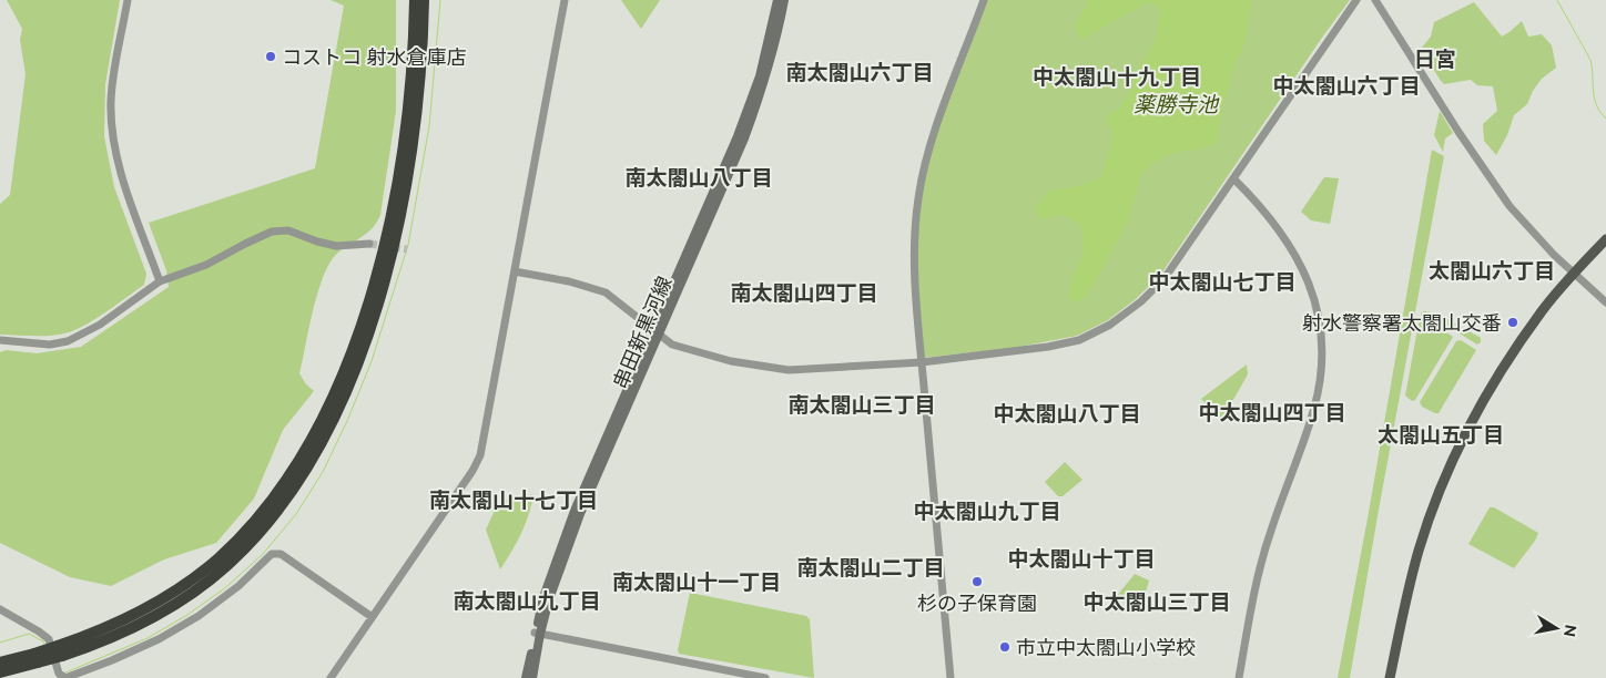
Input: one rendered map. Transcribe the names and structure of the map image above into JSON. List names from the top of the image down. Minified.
{"streets":{"main road":["串田新黒河線"]},"districts":["日宮","南太閤山六丁目","中太閤山十九丁目","中太閤山六丁目","南太閤山八丁目","太閤山六丁目","中太閤山七丁目","南太閤山四丁目","南太閤山三丁目","中太閤山四丁目","中太閤山八丁目","太閤山五丁目","南太閤山十七丁目","中太閤山九丁目","中太閤山十丁目","南太閤山二丁目","南太閤山十一丁目","南太閤山九丁目","中太閤山三丁目"],"water":["薬勝寺池"],"places":["コストコ 射水倉庫店","射水警察署太閤山交番","杉の子保育園","市立中太閤山小学校"],"north":"right"}
